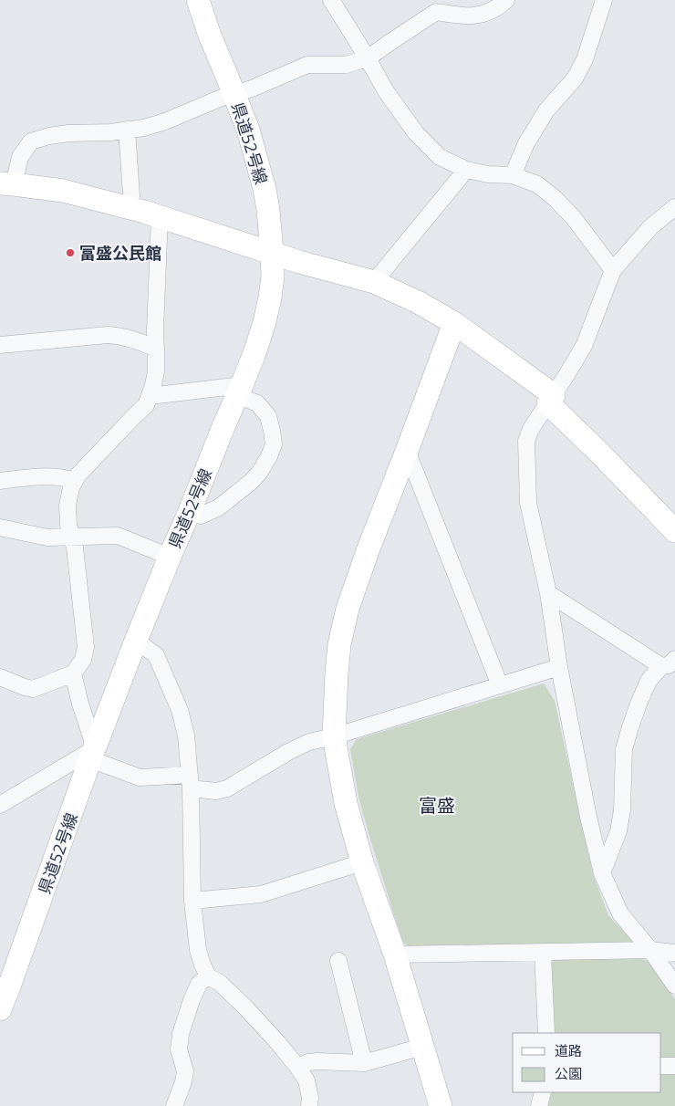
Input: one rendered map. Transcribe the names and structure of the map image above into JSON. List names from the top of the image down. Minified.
{"streets":{"street":["県道52号線"]},"districts":["富盛"],"places":["富盛公民館"],"legend":["道路","公園"]}
